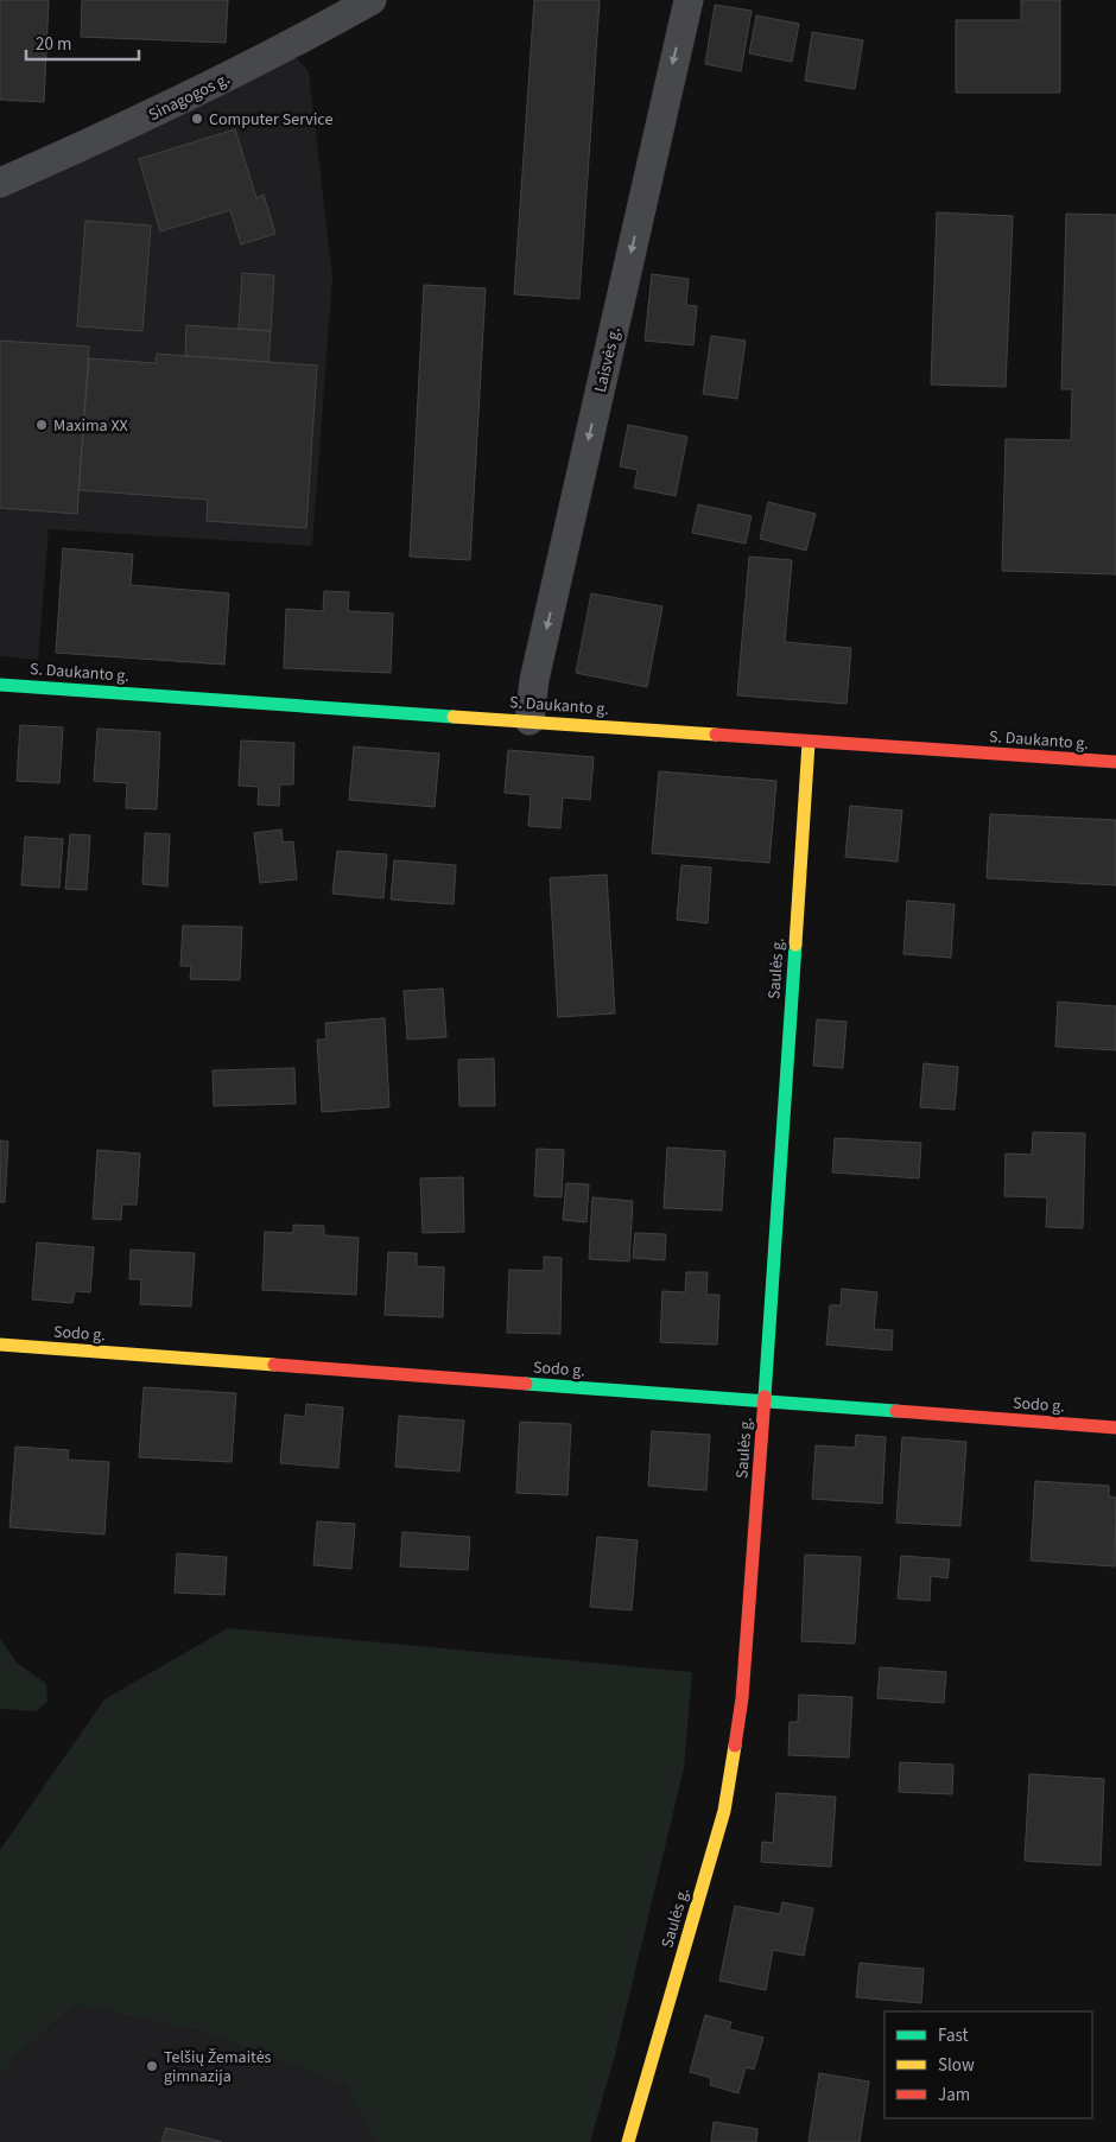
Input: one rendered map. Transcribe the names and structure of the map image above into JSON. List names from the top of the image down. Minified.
{"streets":{"street":["Sinagogos g.","Laisvės g.","S. Daukanto g.","Saulės g.","Sodo g."]},"crossings":[["Laisvės g.","S. Daukanto g."],["S. Daukanto g.","Saulės g."],["Saulės g.","Sodo g."]],"one_way":["Laisvės g."],"places":["Computer Service","Maxima XX","Telšių Žemaitės gimnazija"],"legend":["Fast","Slow","Jam"],"scale_bar":"20 m"}
